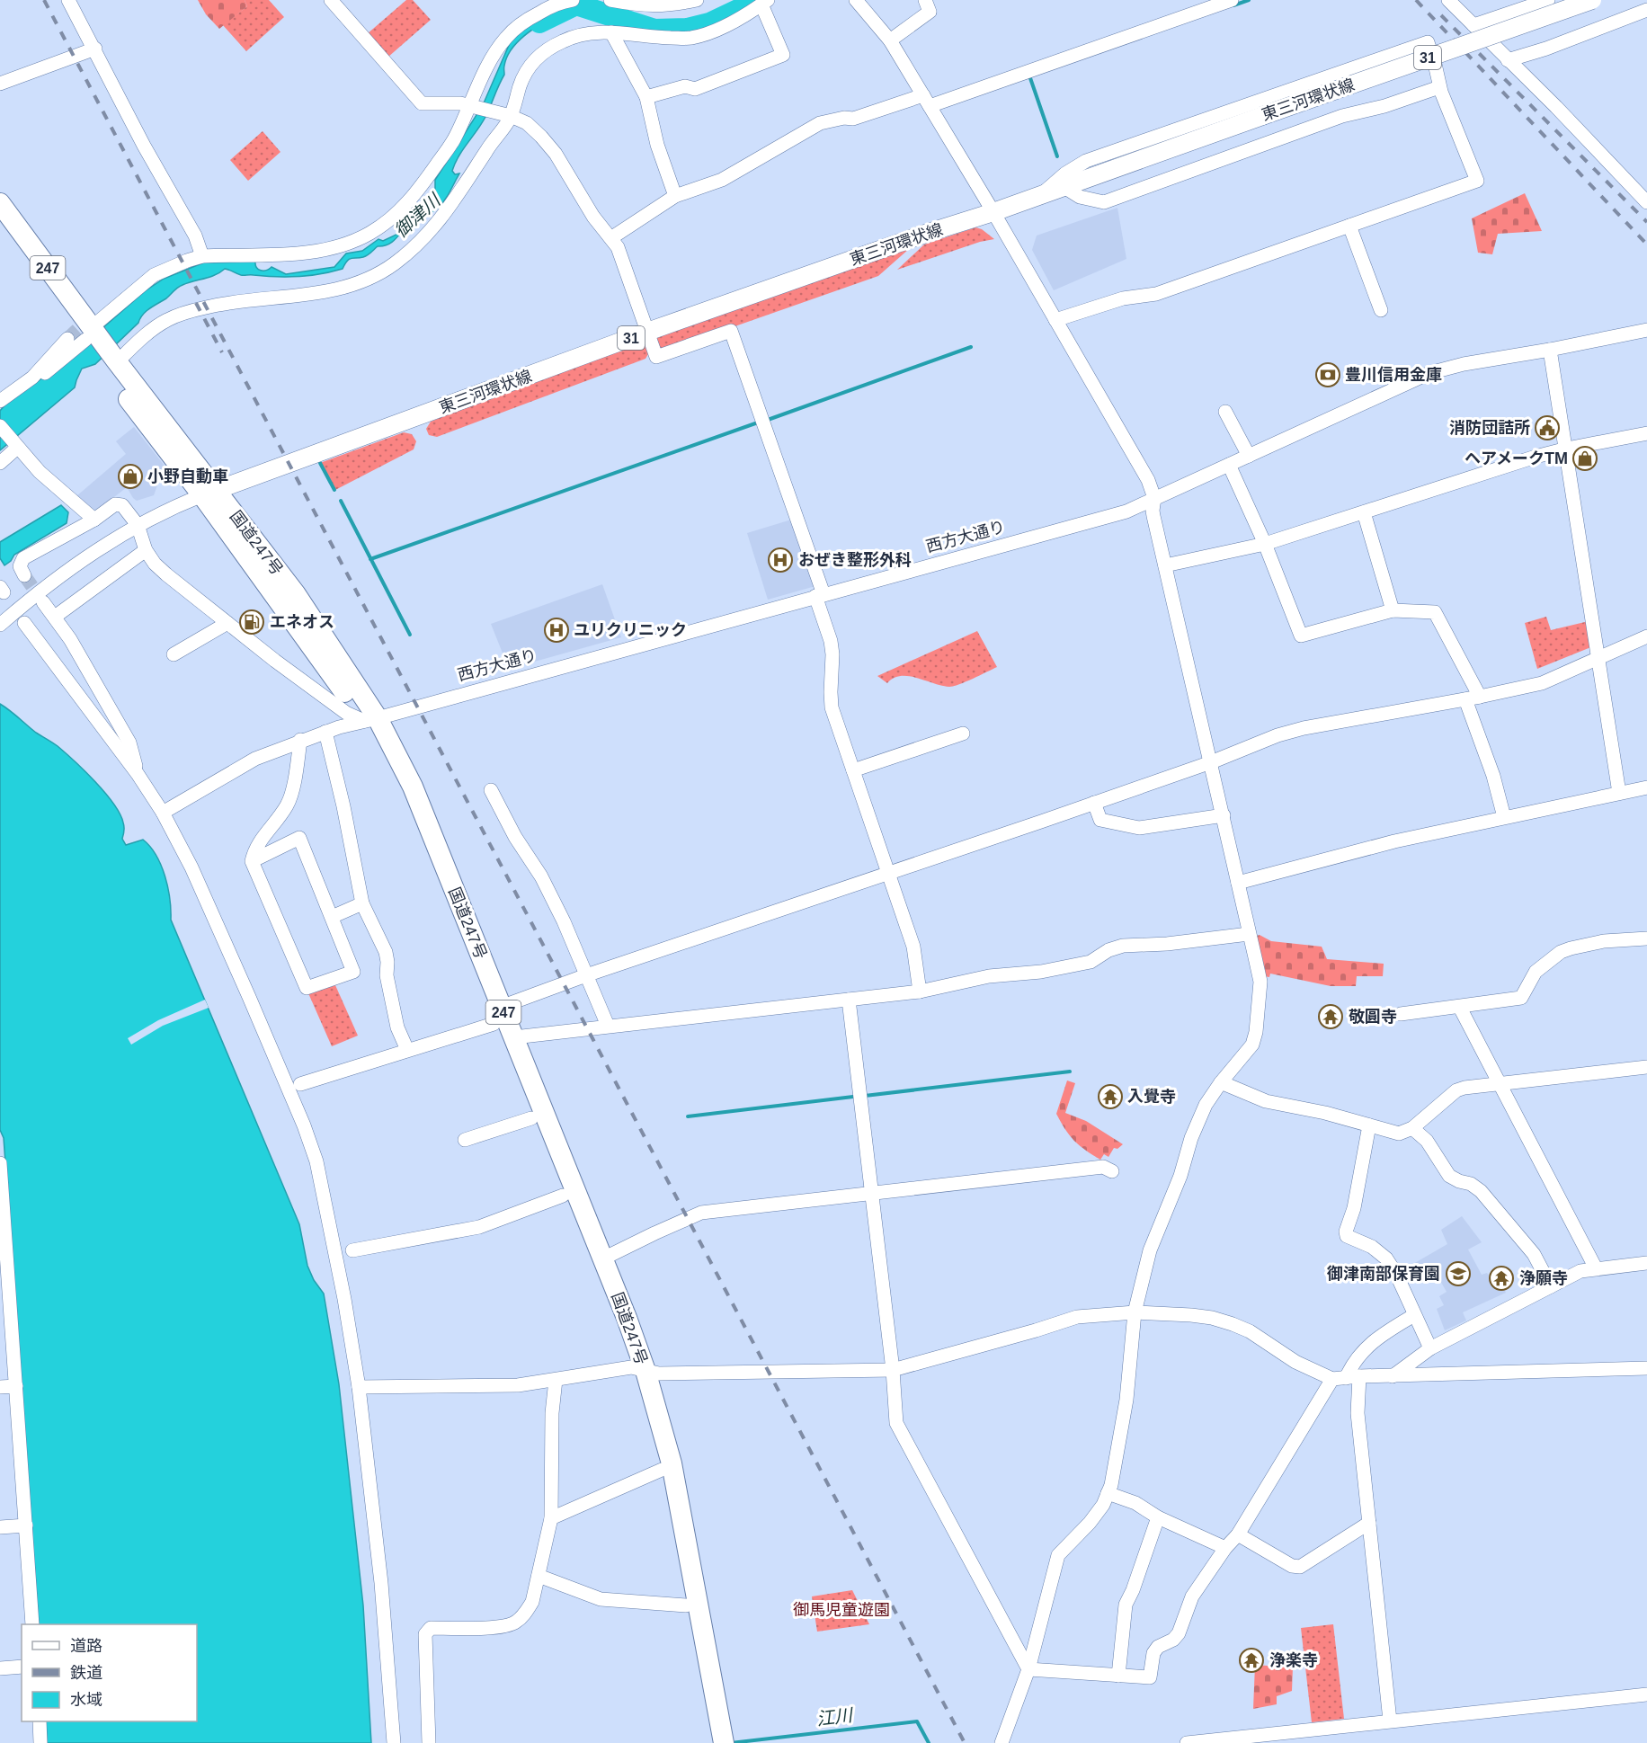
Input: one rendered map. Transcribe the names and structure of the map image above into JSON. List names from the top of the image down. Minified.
{"streets":{"highway":["247","国道247号"],"main road":["31","東三河環状線"],"street":["西方大通り"]},"crossings":[["東三河環状線","国道247号"],["西方大通り","国道247号"]],"water":["御津川","江川"],"parks":["御馬児童遊園"],"places":{"bank":["豊川信用金庫"],"public building":["消防団詰所"],"shop":["ヘアメークTM","小野自動車"],"hospital":["おぜき整形外科","ユリクリニック"],"fuel station":["エネオス"],"temple":["敬圓寺","入覺寺","浄願寺","浄楽寺"],"school or university":["御津南部保育園"]},"legend":["道路","鉄道","水域"]}
